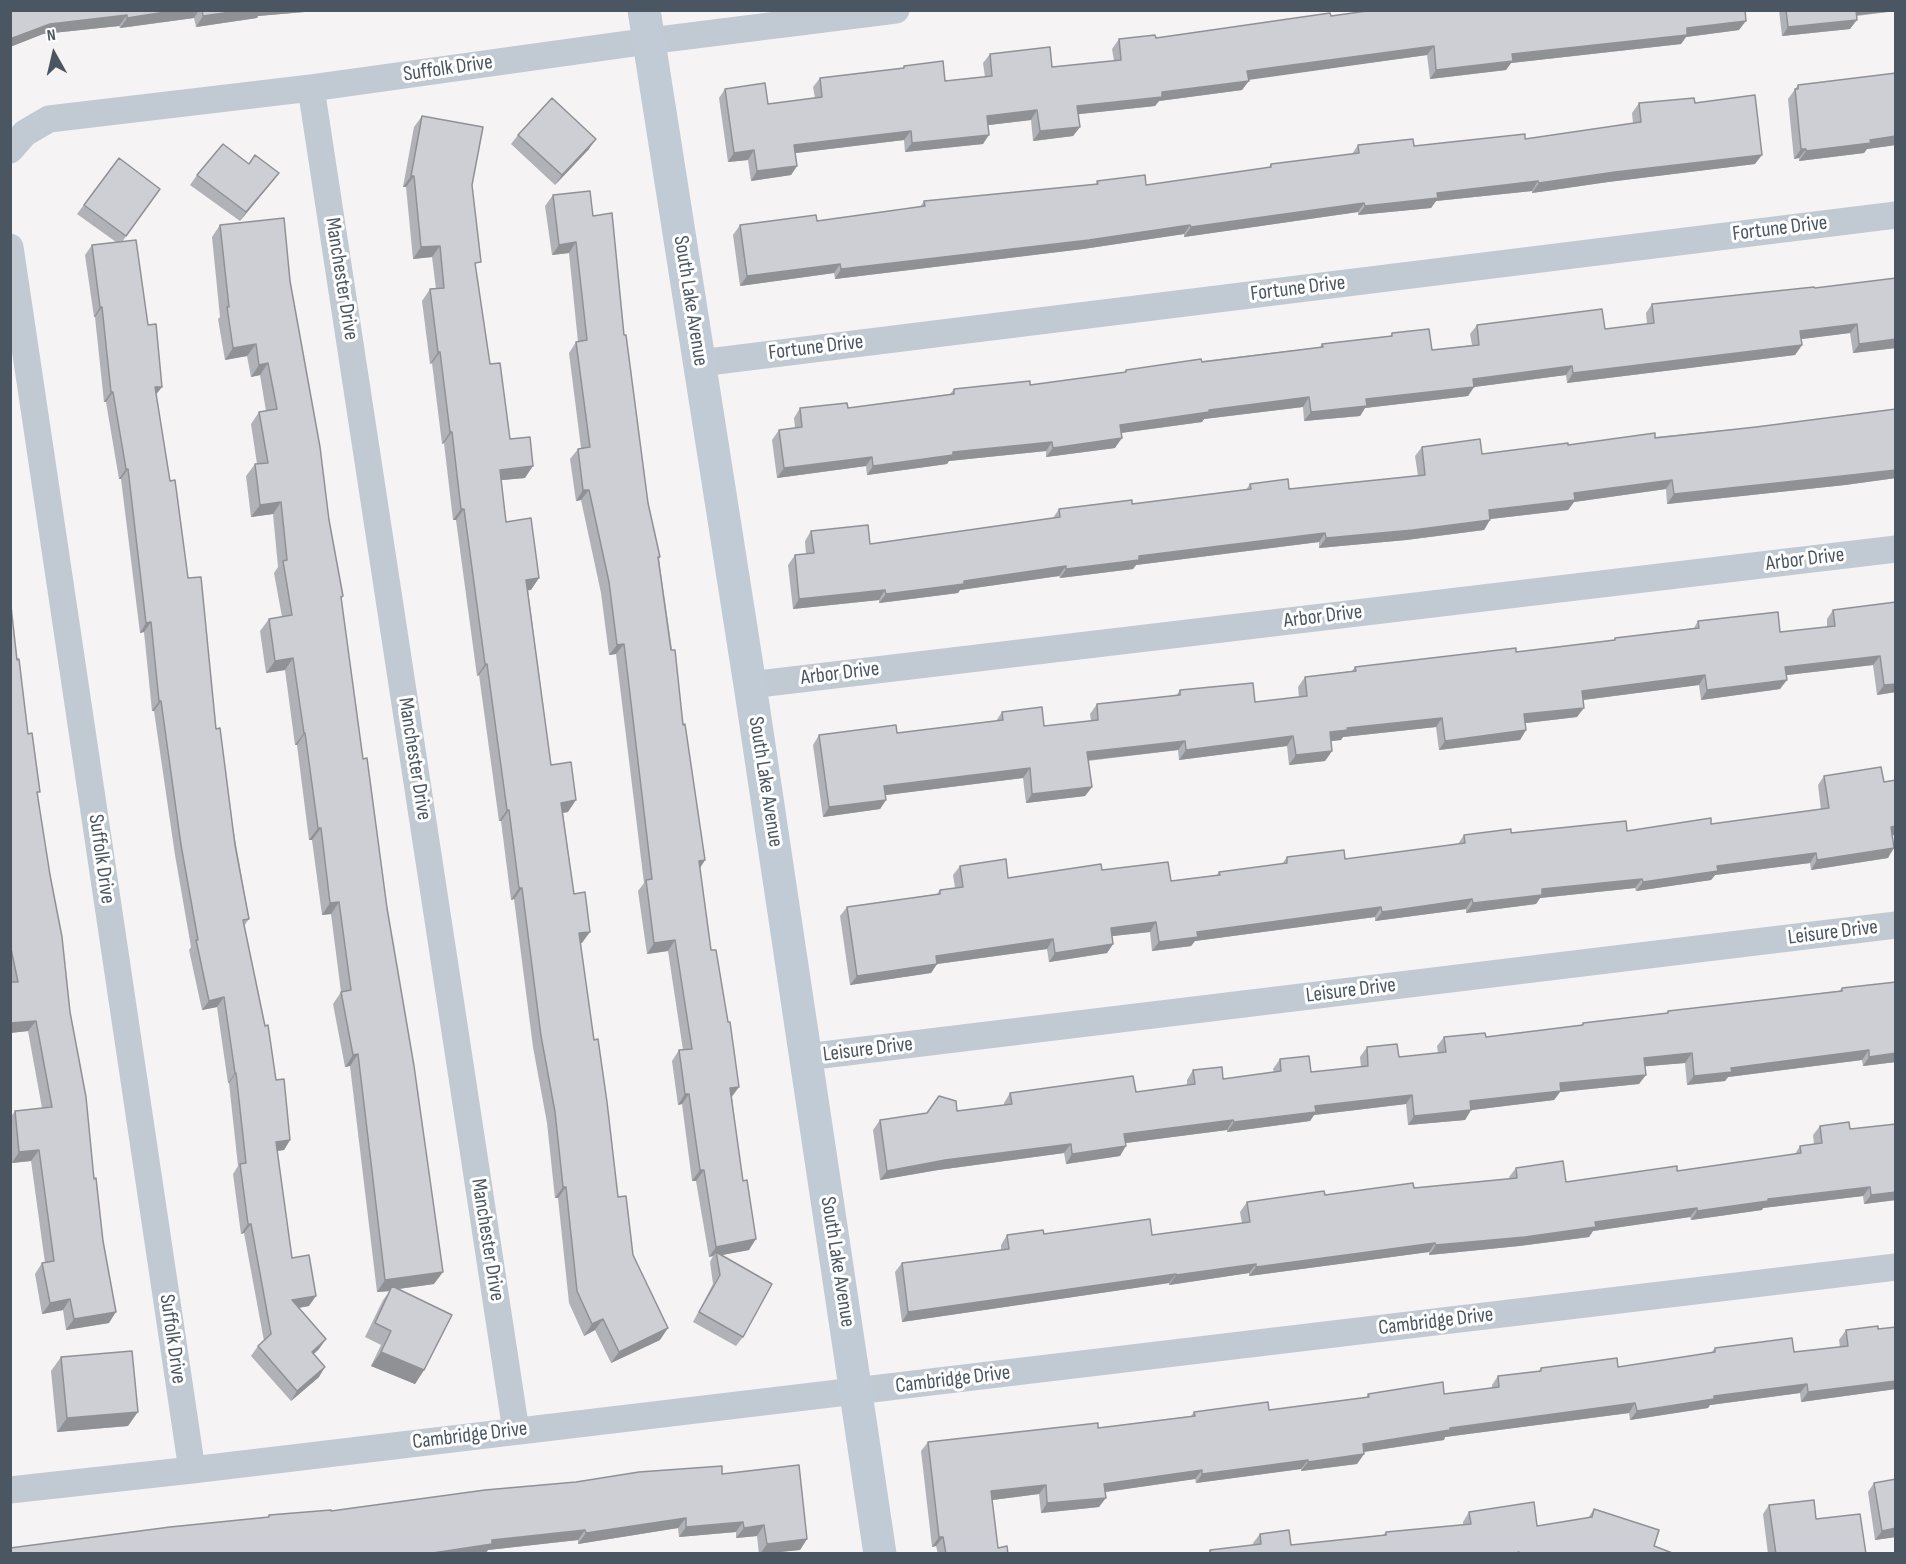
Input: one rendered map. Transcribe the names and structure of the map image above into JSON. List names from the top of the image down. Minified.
{"streets":{"street":["Suffolk Drive","Fortune Drive","Manchester Drive","South Lake Avenue","Arbor Drive","Leisure Drive","Cambridge Drive"]},"crossings":[["Suffolk Drive","Manchester Drive"],["Suffolk Drive","South Lake Avenue"],["Suffolk Drive","Cambridge Drive"],["Fortune Drive","South Lake Avenue"],["Manchester Drive","Cambridge Drive"],["South Lake Avenue","Arbor Drive"],["South Lake Avenue","Leisure Drive"],["South Lake Avenue","Cambridge Drive"]],"north":"top"}
